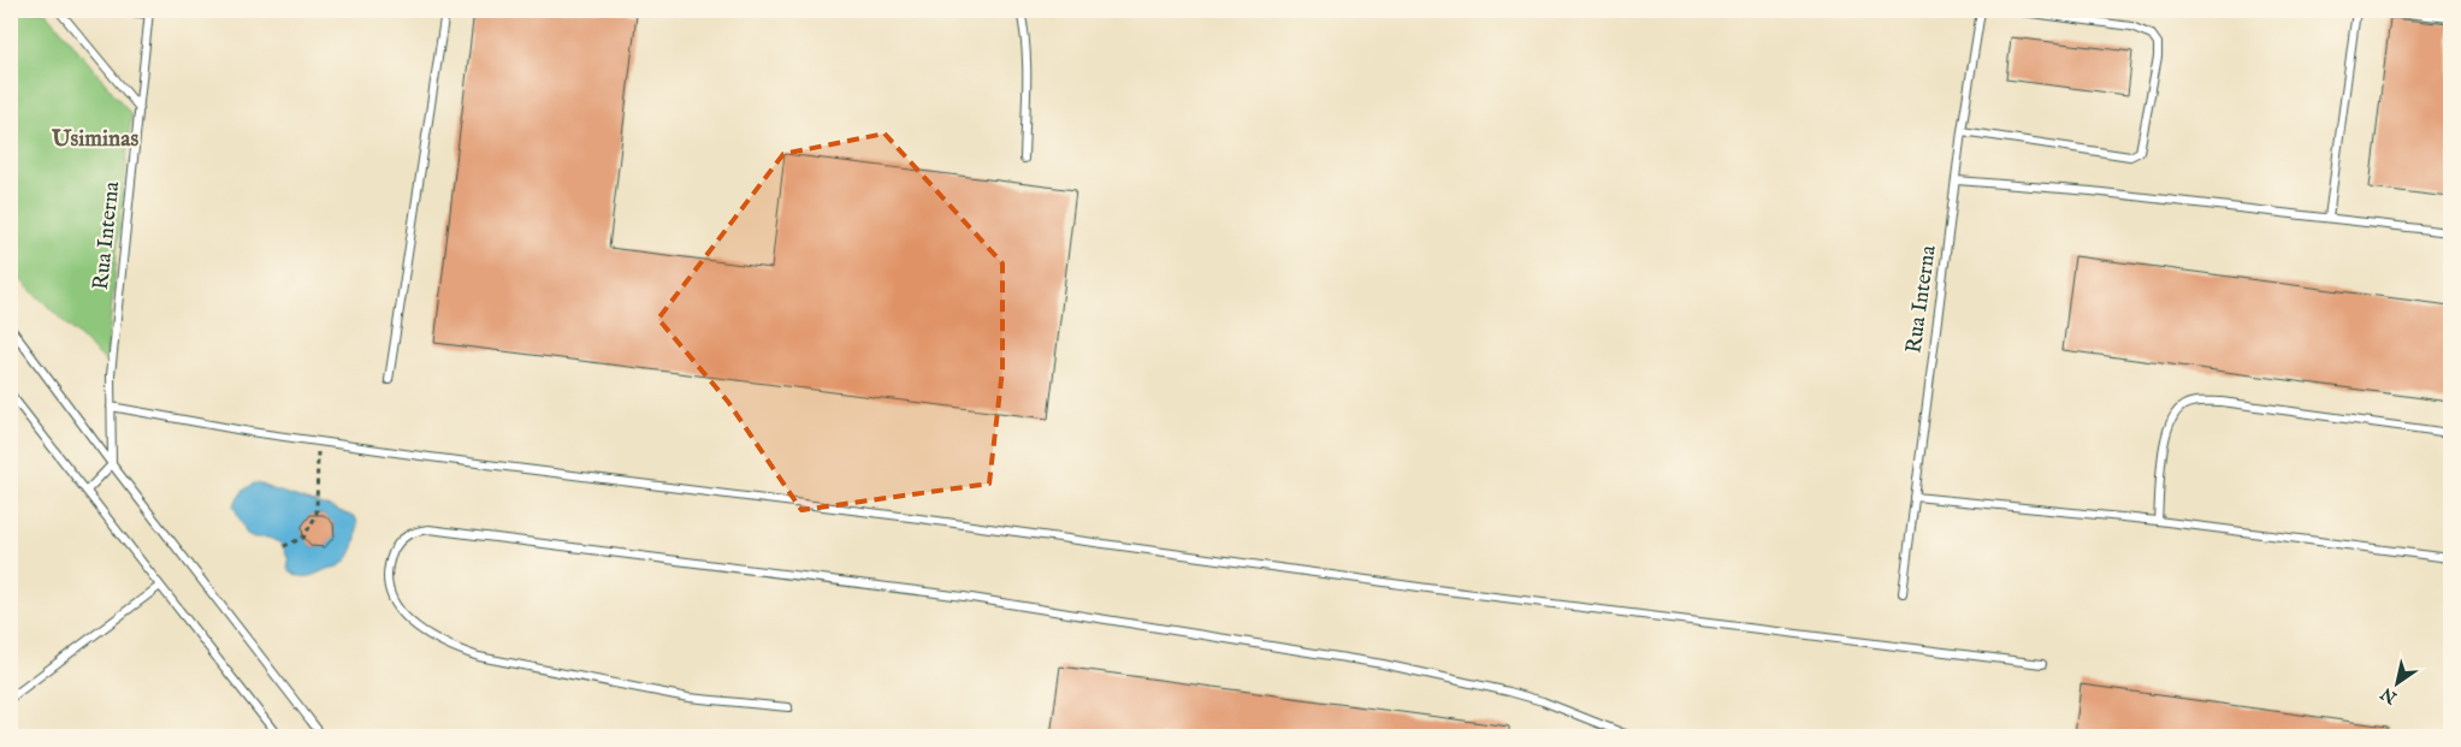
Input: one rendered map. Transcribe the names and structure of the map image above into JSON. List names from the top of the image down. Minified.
{"streets":{"lane":["Rua Interna"]},"districts":["Usiminas"],"north":"bottom left"}
